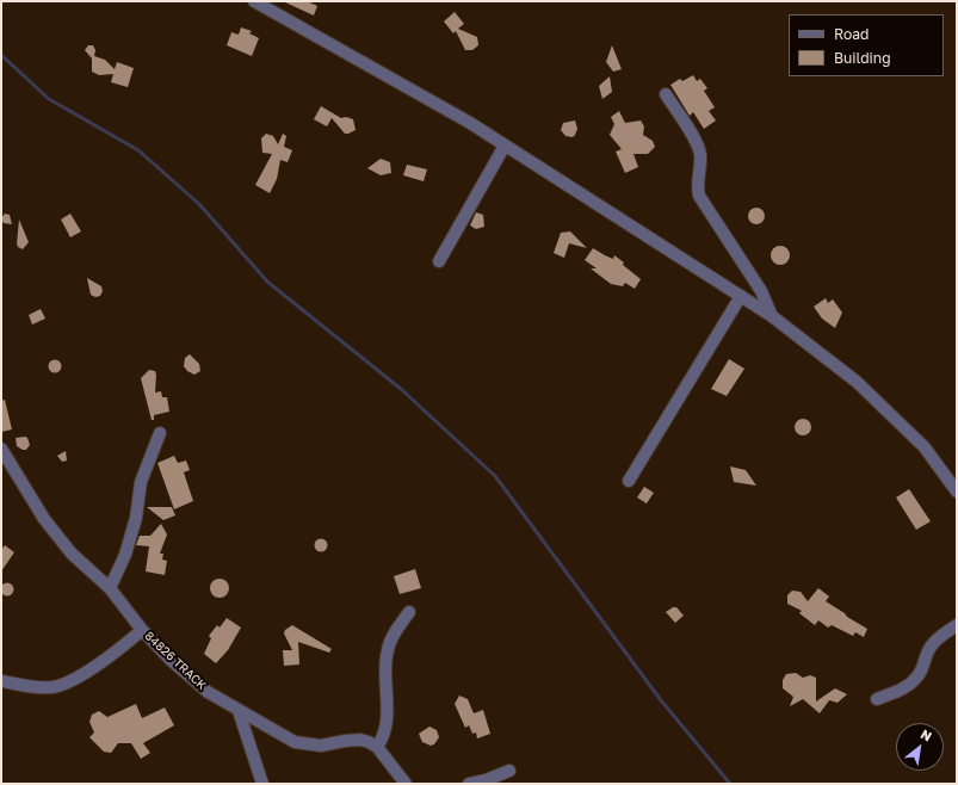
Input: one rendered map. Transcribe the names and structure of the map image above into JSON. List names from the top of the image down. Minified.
{"streets":{"street":["84826 TRACK"]},"legend":["Road","Building"],"north":"top right"}
